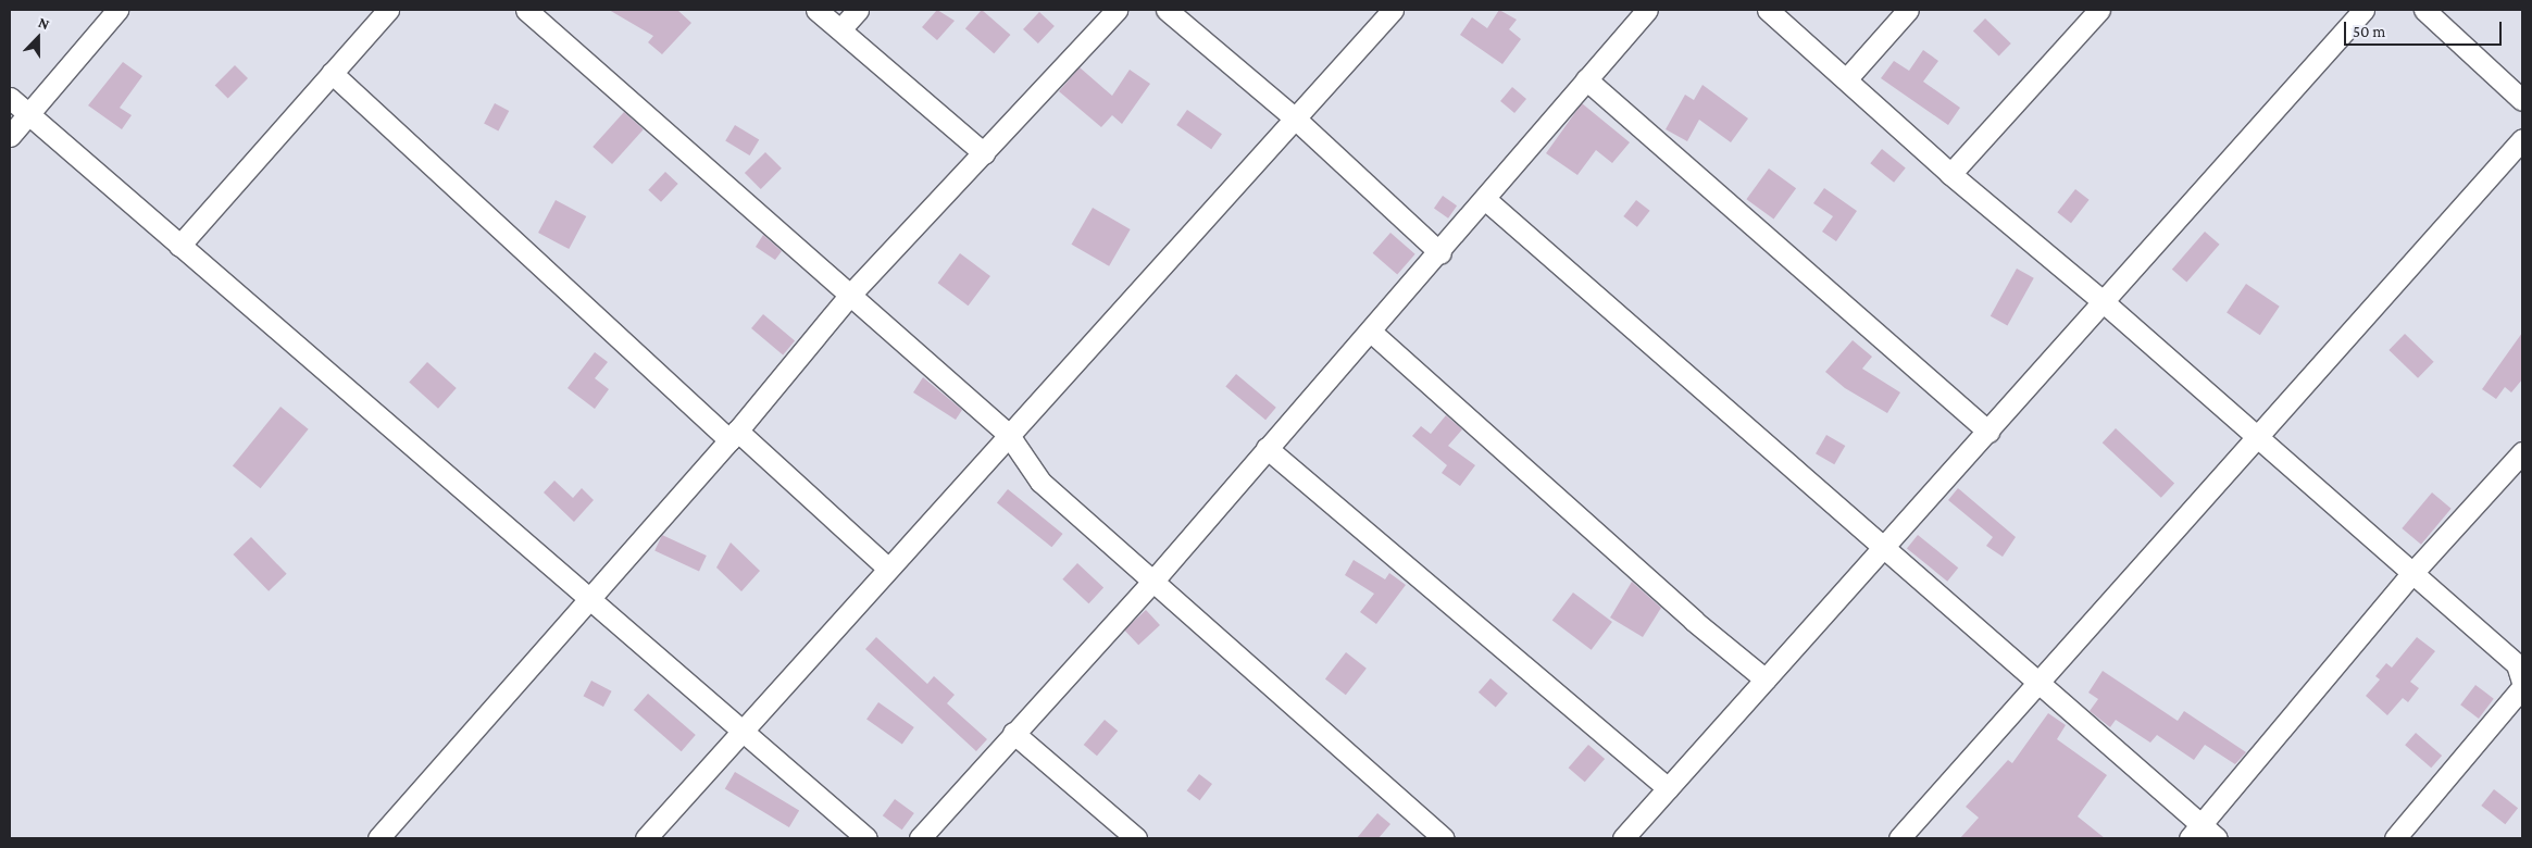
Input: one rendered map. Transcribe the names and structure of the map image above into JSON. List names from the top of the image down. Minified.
{"scale_bar":"50 m","north":"top"}
